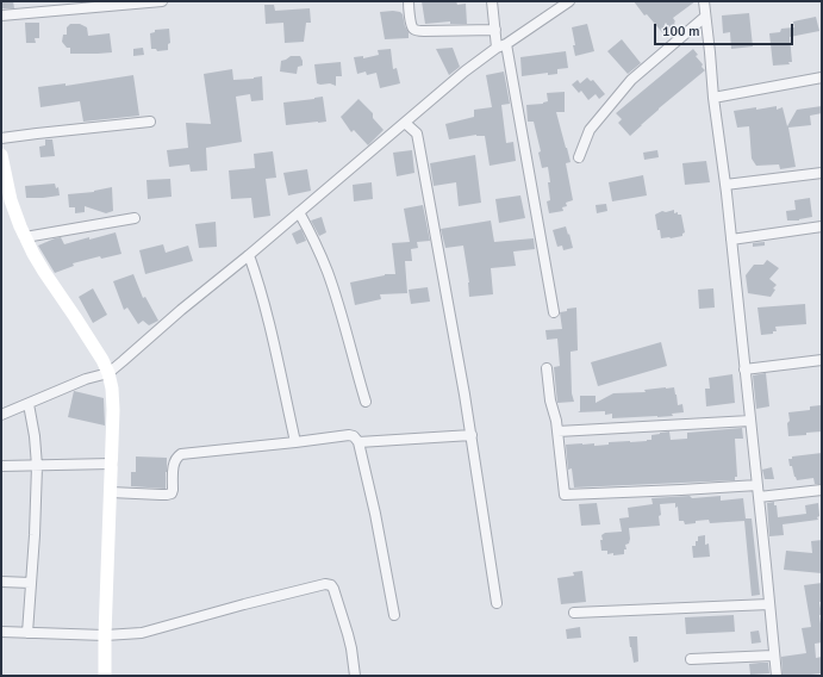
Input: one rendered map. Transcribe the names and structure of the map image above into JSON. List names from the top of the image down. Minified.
{"scale_bar":"100 m"}
